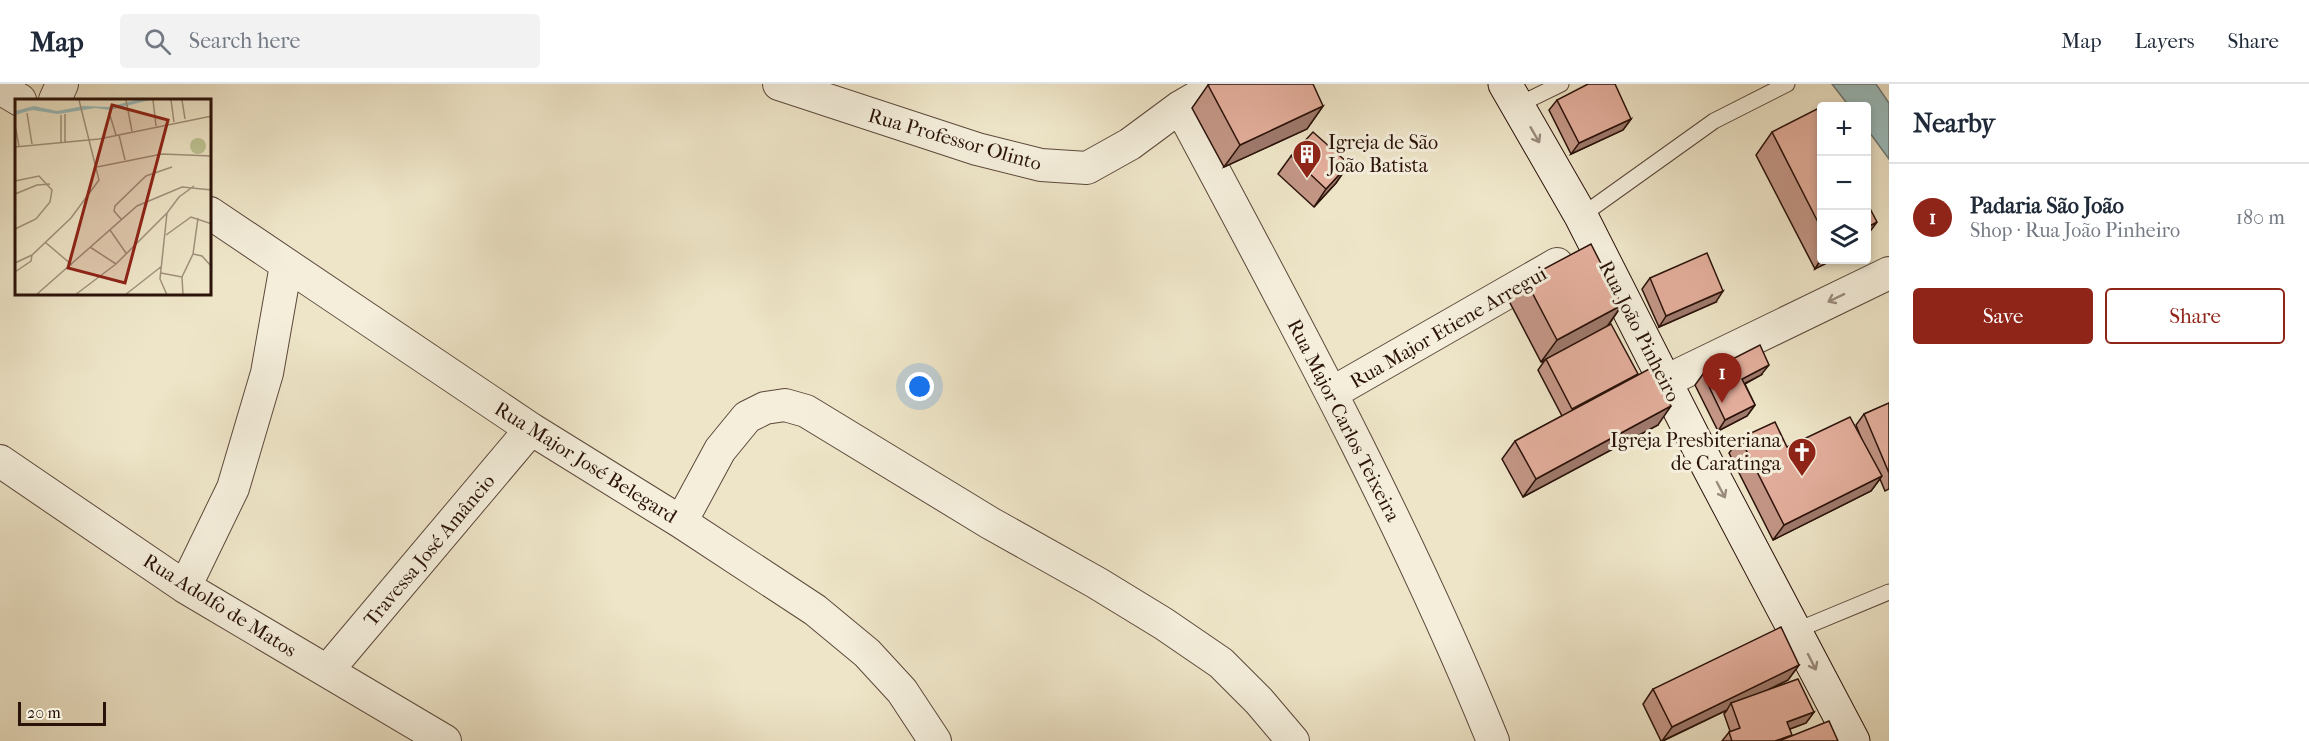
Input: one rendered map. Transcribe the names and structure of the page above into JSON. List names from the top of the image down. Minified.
{"streets":{"main road":["Rua João Pinheiro"],"street":["Rua Professor Olinto","Rua Major Etiene Arregui","Rua Major Carlos Teixeira","Rua Major José Belegard","Travessa José Amâncio","Rua Adolfo de Matos"]},"crossings":[["Rua Professor Olinto","Rua Major Carlos Teixeira"],["Rua Major Etiene Arregui","Rua João Pinheiro"],["Rua Major Etiene Arregui","Rua Major Carlos Teixeira"],["Rua Major José Belegard","Travessa José Amâncio"],["Travessa José Amâncio","Rua Adolfo de Matos"]],"one_way":["Rua João Pinheiro"],"places":{"building":["Igreja de São João Batista"],"church":["Igreja Presbiteriana de Caratinga"]},"scale_bar":"20 m","page":{"header":"Map","search":"Search here","nav":["Map","Layers","Share"],"heading":"Nearby","map_buttons":["+","−"],"list":[{"mark":"1","name":"Padaria São João","note":"Shop · Rua João Pinheiro","value":"180 m"}],"buttons":["Save","Share"],"pins":"1","scale":"20 m"}}
